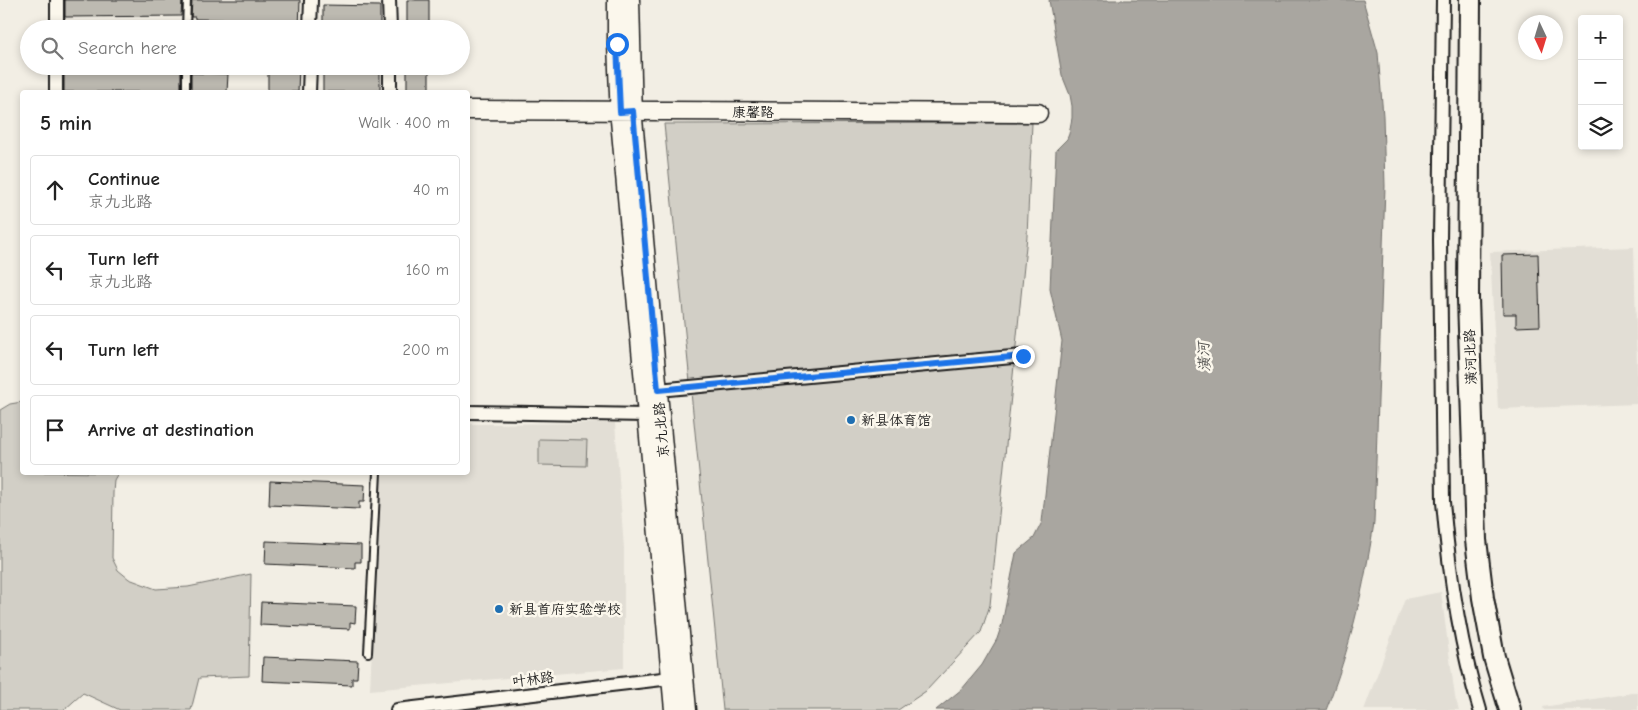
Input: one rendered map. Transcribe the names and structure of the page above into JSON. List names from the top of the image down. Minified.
{"streets":{"main road":["康馨路","潢河北路","京九北路"],"street":["叶林路"]},"crossings":[["康馨路","京九北路"],["京九北路","叶林路"]],"water":["潢河"],"places":["新县体育馆","新县首府实验学校"],"north":"bottom","page":{"map_buttons":["+","−"],"search":"Search here","heading":["5 min","Walk · 400 m"],"list":[["Continue","京九北路","40 m"],["Turn left","京九北路","160 m"],["Turn left","200 m"],"Arrive at destination"]}}
